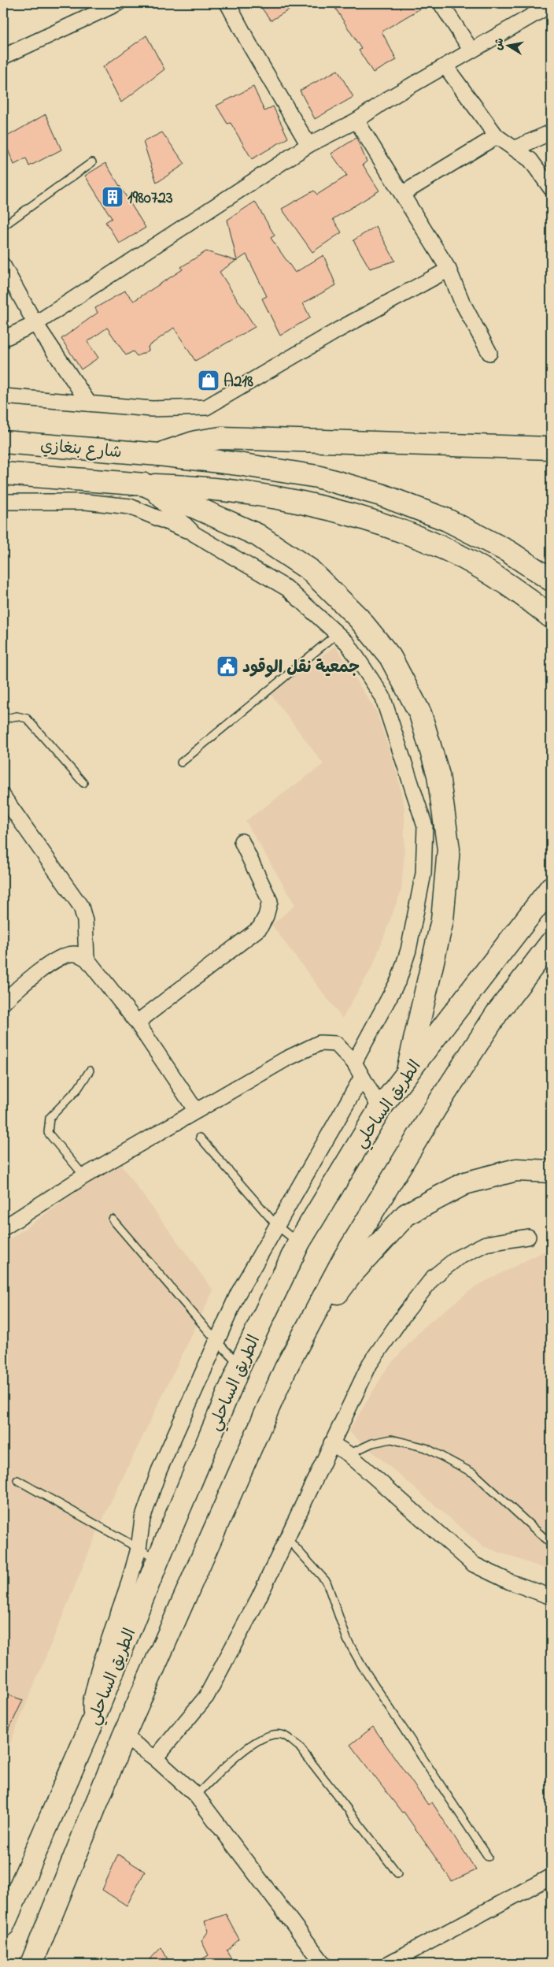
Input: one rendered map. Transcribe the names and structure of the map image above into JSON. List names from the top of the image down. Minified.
{"streets":{"main road":["شارع بنغازي","الطريق الساحلي"]},"places":{"building":["1980723"],"shop":["A218"],"public building":["جمعية نقل الوقود"]},"north":"left"}
